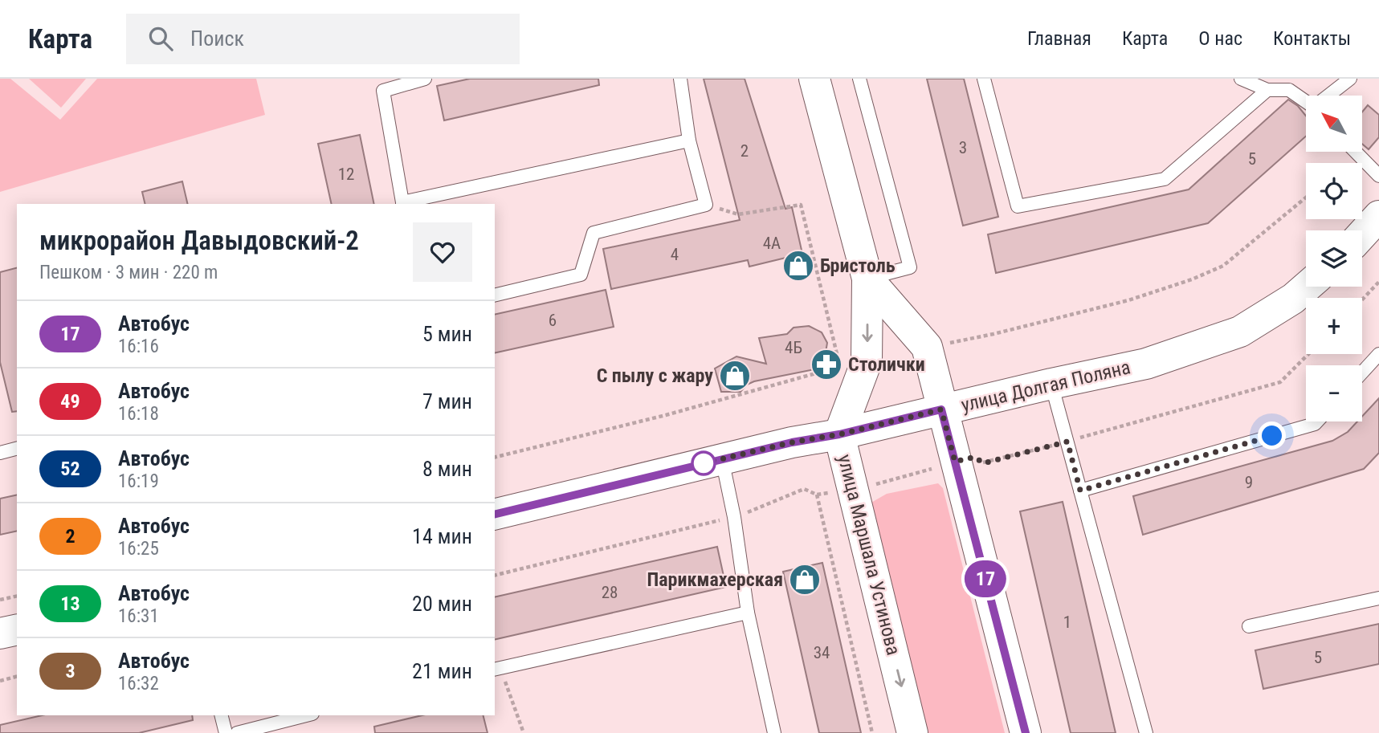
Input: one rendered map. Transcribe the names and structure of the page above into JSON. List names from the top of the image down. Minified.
{"streets":{"street":["улица Долгая Поляна","улица Маршала Устинова"]},"crossings":[["улица Долгая Поляна","улица Маршала Устинова"]],"places":{"shop":["Бристоль","C пылу с жару","Парикмахерская"],"pharmacy":["Столички"]},"lines":["bus line 17"],"house_numbers":["3","2","5","12","4А","4","6","4Б","9","28","1","34","5"],"north":"top left","page":{"header":"Карта","search":"Поиск","nav":["Главная","Карта","О нас","Контакты"],"on_map":"17","map_buttons":["+","−"],"heading":["микрорайон Давыдовский-2","Пешком · 3 мин · 220 m"],"list":[{"mark":"17","name":"Автобус","note":"16:16","value":"5 мин"},{"mark":"49","name":"Автобус","note":"16:18","value":"7 мин"},{"mark":"52","name":"Автобус","note":"16:19","value":"8 мин"},{"mark":"2","name":"Автобус","note":"16:25","value":"14 мин"},{"mark":"13","name":"Автобус","note":"16:31","value":"20 мин"},{"mark":"3","name":"Автобус","note":"16:32","value":"21 мин"}]}}
